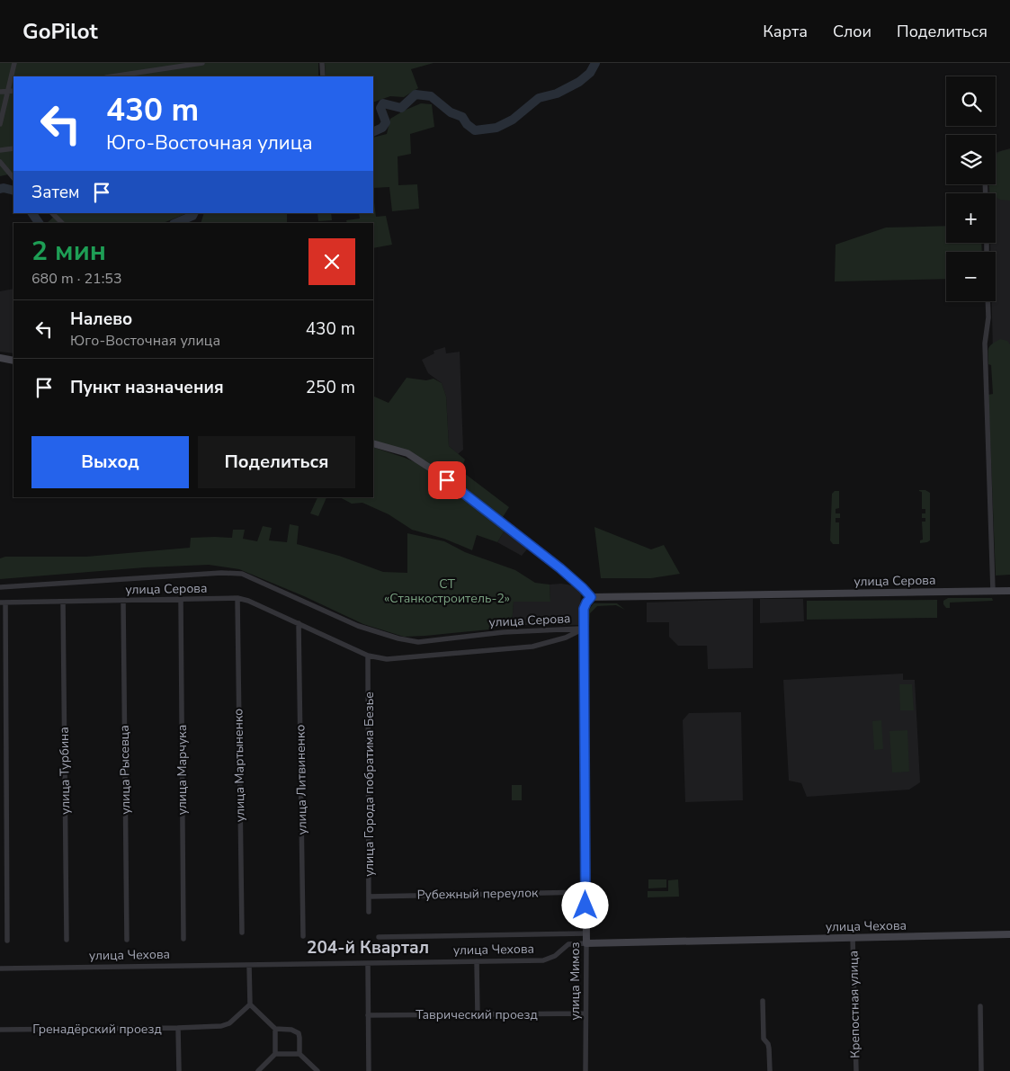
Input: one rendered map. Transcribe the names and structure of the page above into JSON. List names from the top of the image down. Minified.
{"streets":{"street":["улица Серова","улица Мартыненко","улица Рысевца","улица Марчука","улица Турбина","улица Литвиненко","улица Города побратима Безье","Рубежный переулок","улица Чехова","улица Мимоз","Крепостная улица","Таврический проезд","Гренадёрский проезд"]},"crossings":[["улица Серова","улица Мартыненко"],["улица Серова","улица Рысевца"],["улица Серова","улица Марчука"],["улица Серова","улица Турбина"],["улица Серова","улица Литвиненко"],["улица Серова","улица Города побратима Безье"],["улица Серова","улица Мимоз"],["улица Города побратима Безье","Рубежный переулок"],["Рубежный переулок","улица Мимоз"],["улица Чехова","улица Мимоз"],["улица Чехова","Крепостная улица"],["улица Мимоз","Таврический проезд"]],"districts":["204-й Квартал"],"parks":["СТ «Станкостроитель-2»"],"page":{"header":"GoPilot","nav":["Карта","Слои","Поделиться"],"map_buttons":["+","−"],"turn":["430 m","Юго-Восточная улица"],"then":"Затем","heading":["2 мин","680 m · 21:53"],"list":[{"name":"Налево","note":"Юго-Восточная улица","value":"430 m"},{"name":"Пункт назначения","value":"250 m"}],"buttons":["Выход","Поделиться"]}}
